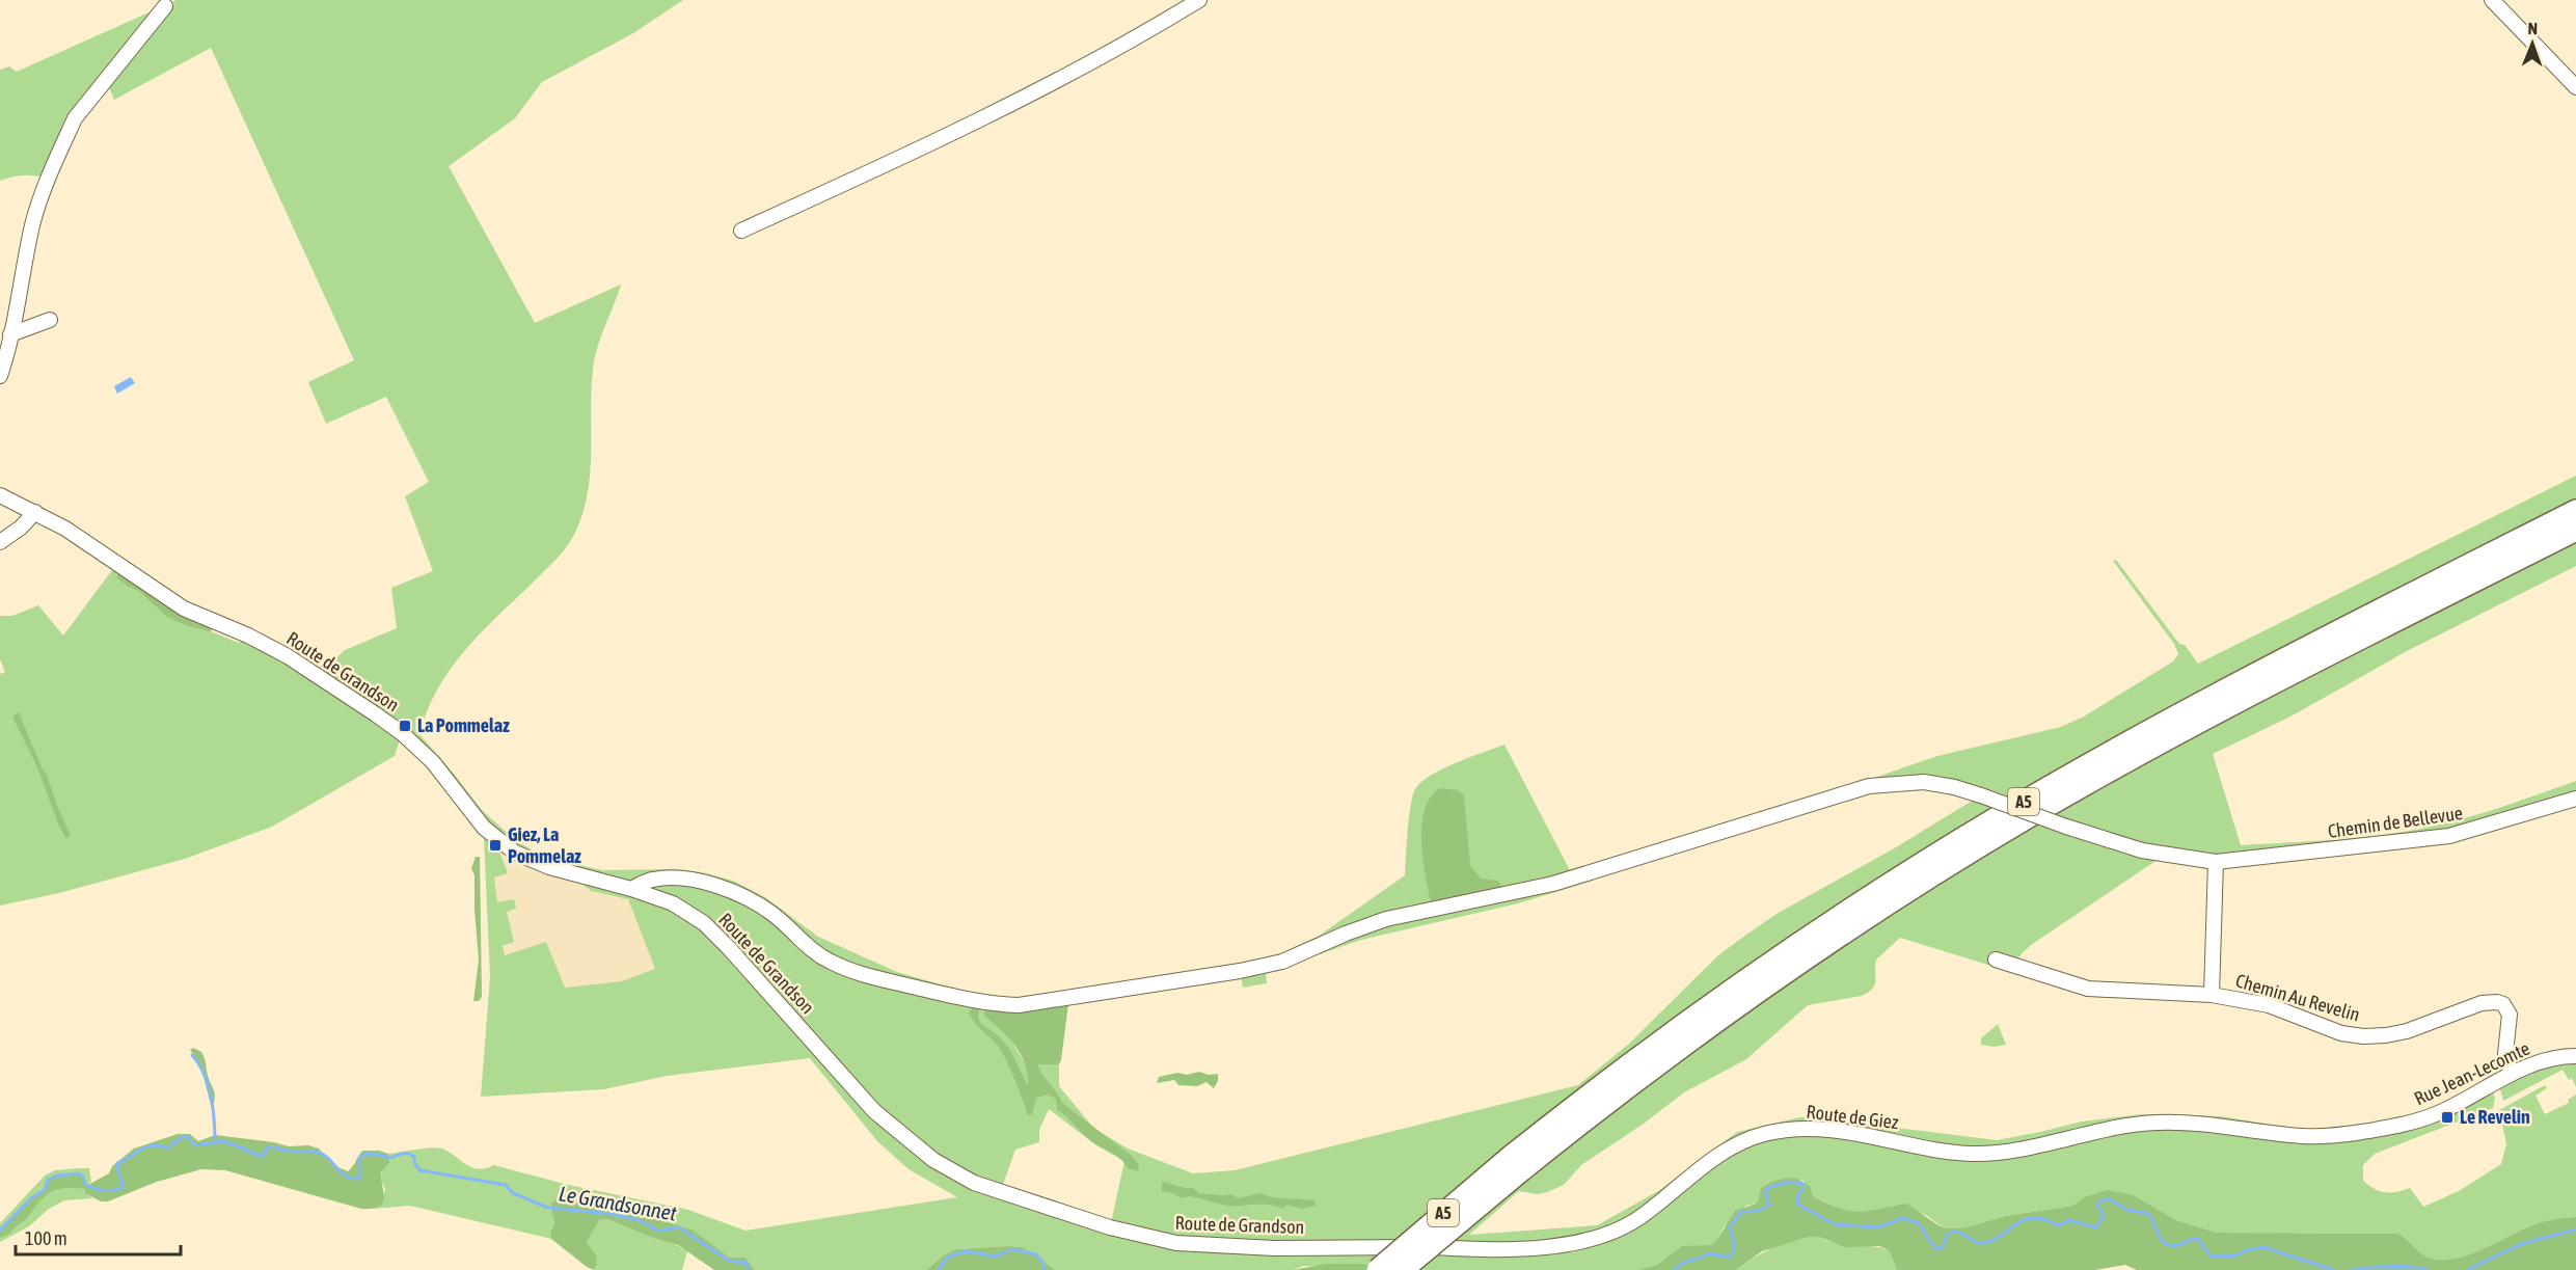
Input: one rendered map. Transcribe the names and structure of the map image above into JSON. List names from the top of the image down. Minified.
{"streets":{"highway":["A5"],"street":["Route de Grandson","Chemin de Bellevue","Chemin Au Revelin","Rue Jean-Lecomte","Route de Giez"]},"crossings":[["Route de Grandson","Chemin de Bellevue"],["Route de Grandson","Route de Giez"],["Chemin de Bellevue","Chemin Au Revelin"],["Chemin Au Revelin","Rue Jean-Lecomte"],["Rue Jean-Lecomte","Route de Giez"]],"water":["Le Grandsonnet"],"places":{"transit":["La Pommelaz","Giez, La Pommelaz","Le Revelin"]},"scale_bar":"100 m","north":"top"}
